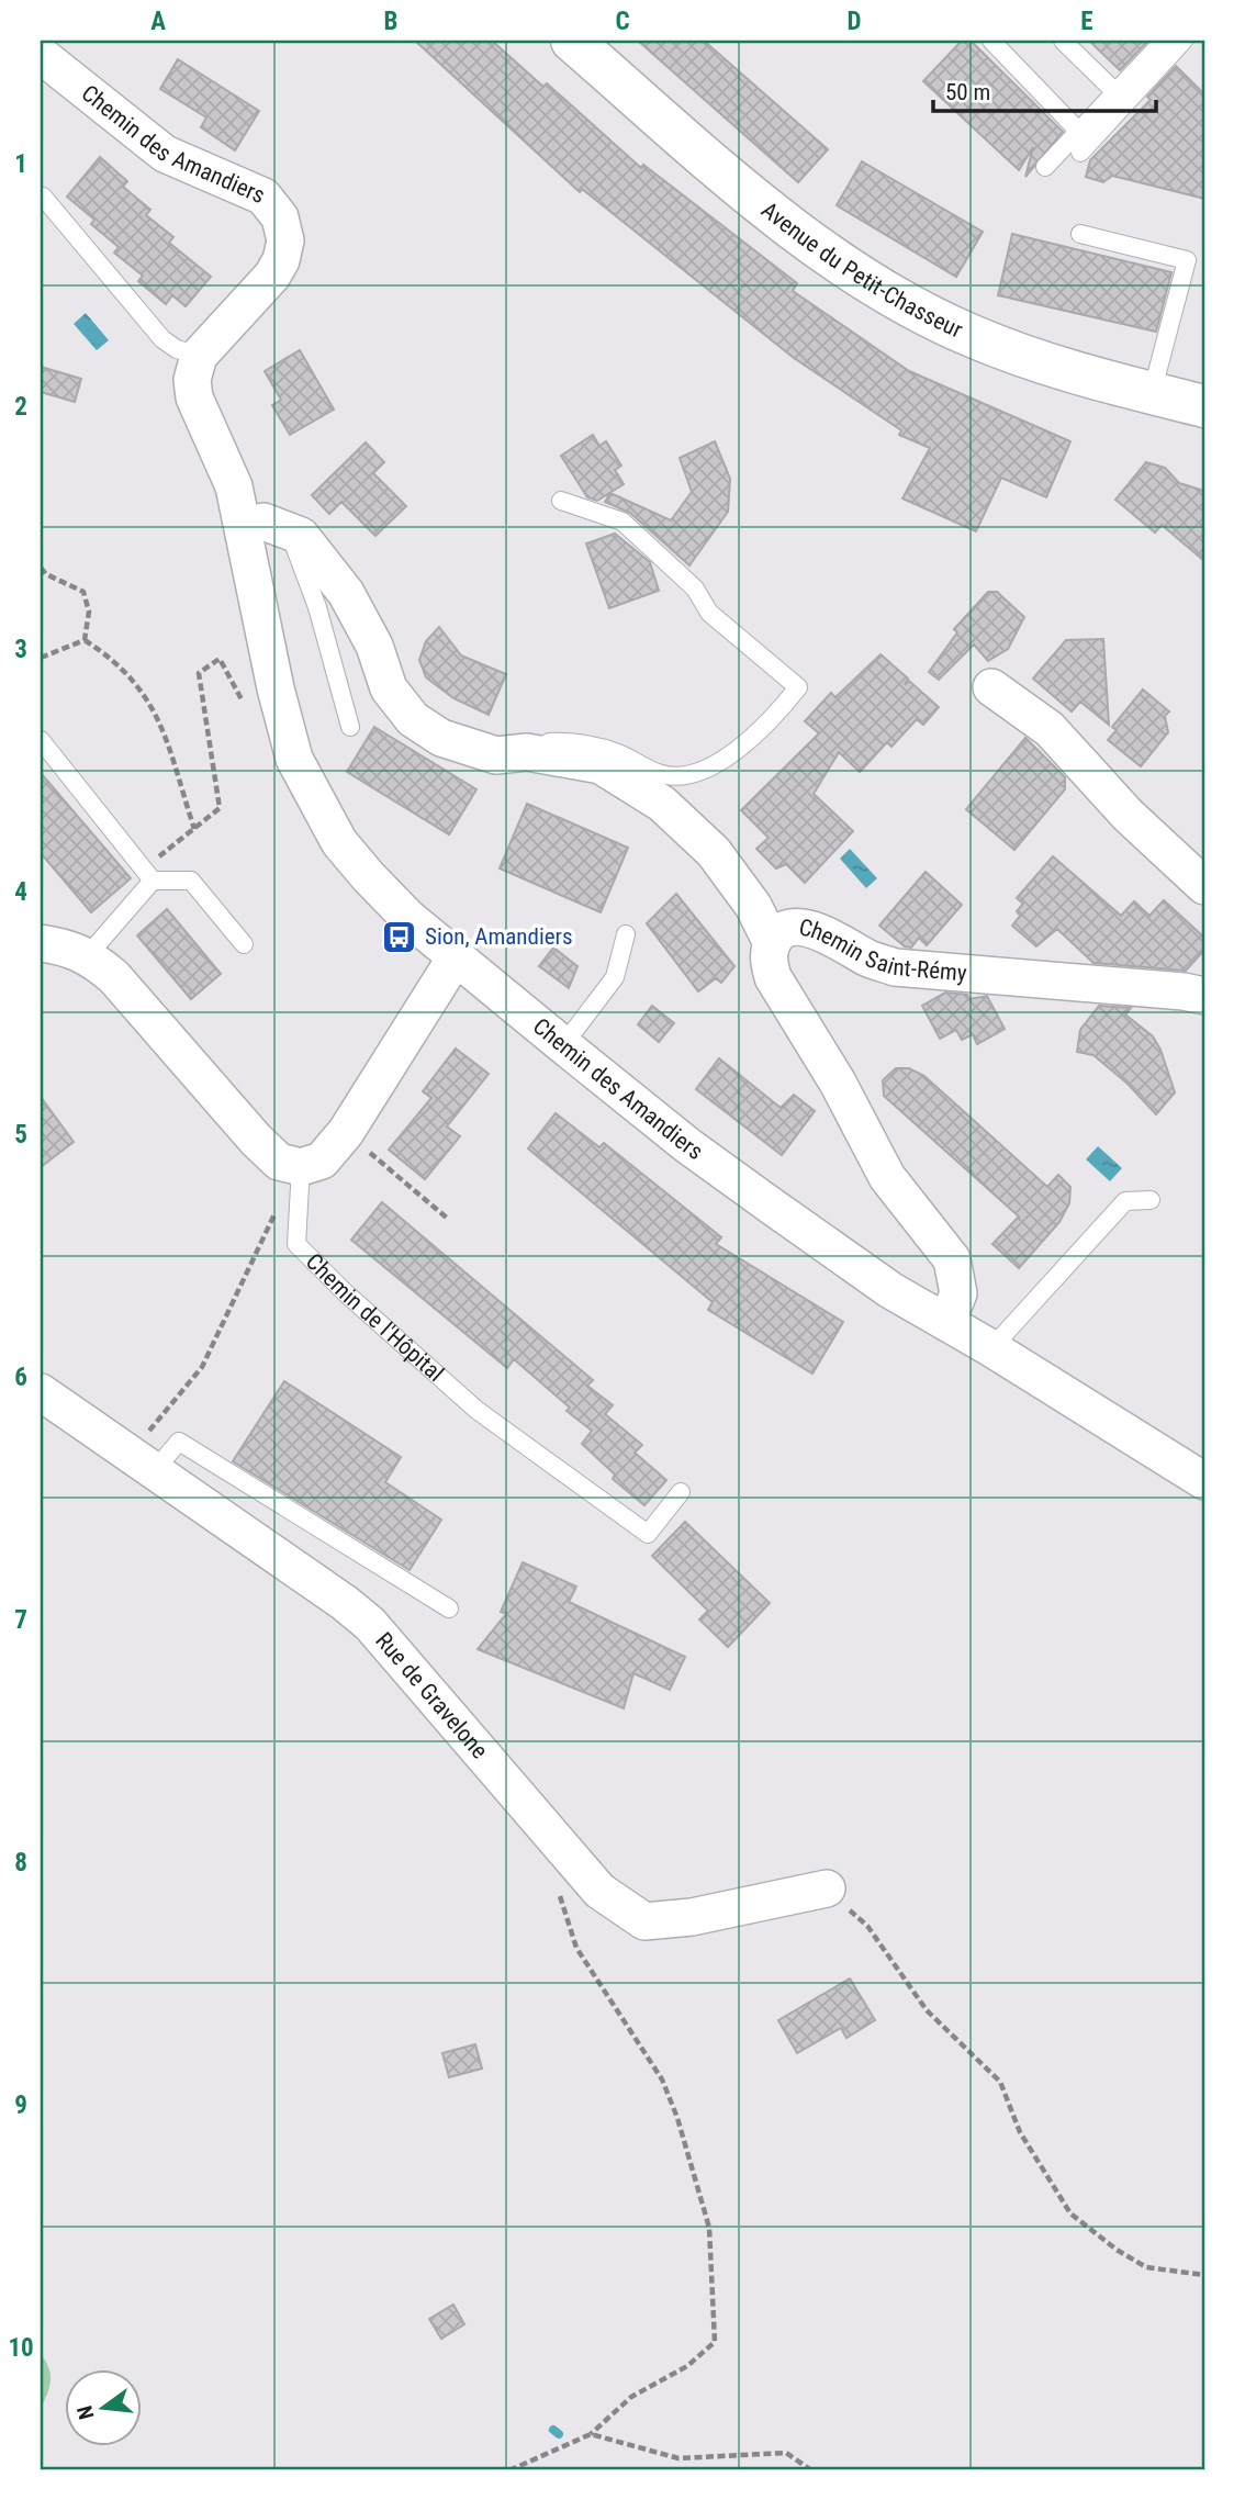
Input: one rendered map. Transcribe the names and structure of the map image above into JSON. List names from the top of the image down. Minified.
{"streets":{"street":["Chemin des Amandiers","Avenue du Petit-Chasseur","Chemin Saint-Rémy","Rue de Gravelone"],"lane":["Chemin de l'Hôpital"]},"crossings":[["Chemin des Amandiers","Chemin Saint-Rémy"]],"places":{"bus stop":["Sion, Amandiers"]},"scale_bar":"50 m","north":"left","grid":{"columns":["A","B","C","D","E"],"rows":["1","2","3","4","5","6","7","8","9","10"]}}
